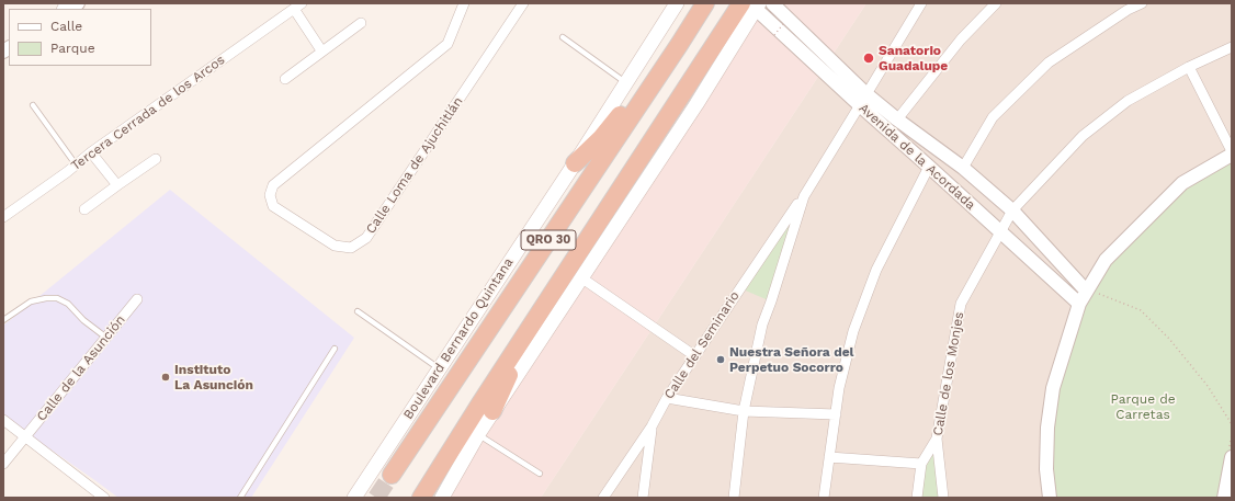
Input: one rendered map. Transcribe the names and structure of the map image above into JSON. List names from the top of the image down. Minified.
{"streets":{"highway":["QRO 30","Boulevard Bernardo Quintana"],"street":["Tercera Cerrada de los Arcos","Avenida de la Acordada","Calle Loma de Ajuchitlán","Calle del Seminario","Calle de la Asunción","Calle de los Monjes"]},"crossings":[["Avenida de la Acordada","QRO 30"],["Avenida de la Acordada","Calle de los Monjes"]],"parks":["Parque de Carretas"],"places":["Sanatorio Guadalupe","Nuestra Señora del Perpetuo Socorro","Instituto La Asunción"],"legend":["Calle","Parque"]}
